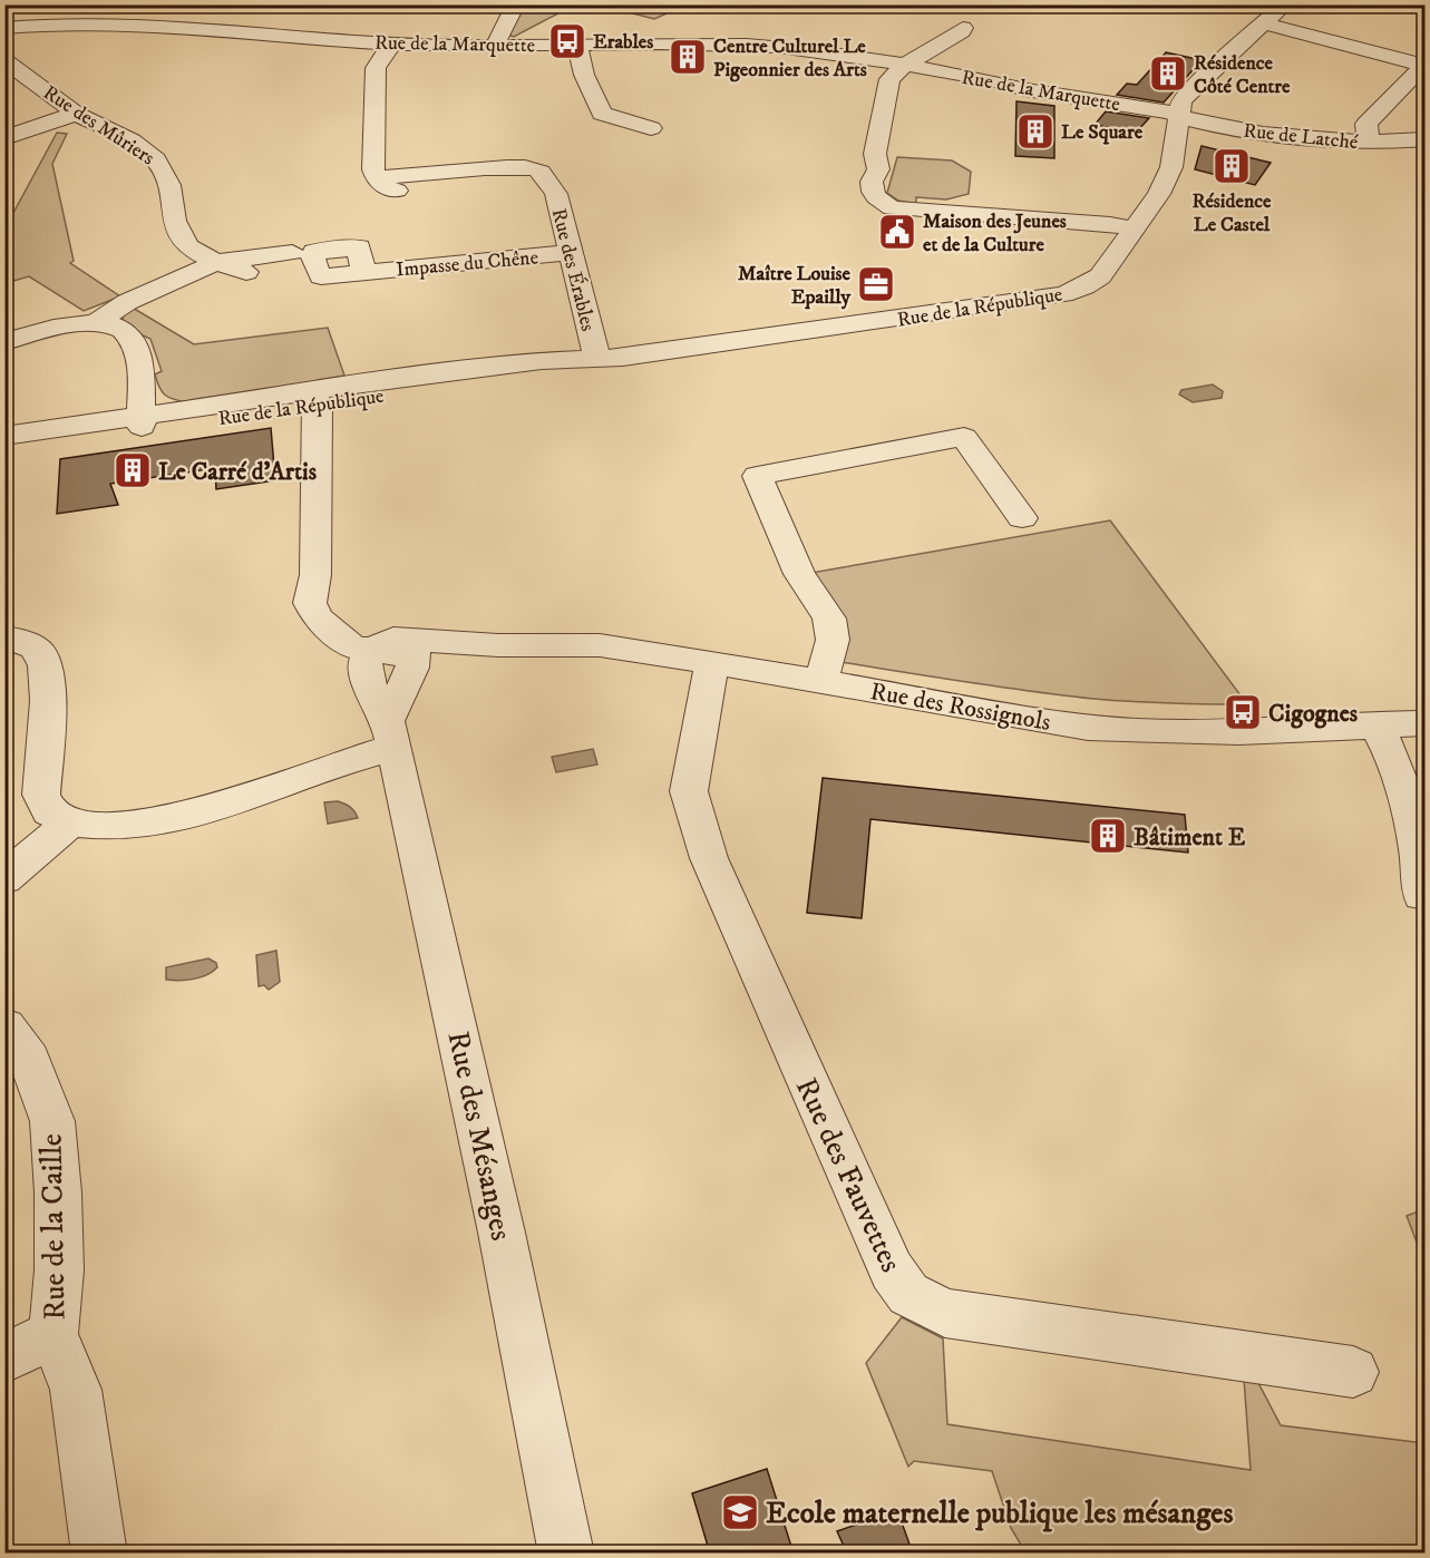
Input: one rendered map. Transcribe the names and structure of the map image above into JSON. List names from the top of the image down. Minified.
{"streets":{"street":["Rue de la Marquette","Rue des Mûriers","Rue de Latché","Impasse du Chêne","Rue des Érables","Rue de la République","Rue des Rossignols","Rue des Mésanges","Rue des Fauvettes","Rue de la Caille"]},"crossings":[["Rue de la Marquette","Rue de Latché"],["Rue de la Marquette","Rue des Érables"],["Rue de la Marquette","Rue de la République"],["Rue de Latché","Rue de la République"],["Impasse du Chêne","Rue des Érables"],["Rue des Érables","Rue de la République"],["Rue des Rossignols","Rue des Mésanges"],["Rue des Rossignols","Rue des Fauvettes"]],"places":{"bus stop":["Erables","Cigognes"],"building":["Centre Culturel Le Pigeonnier des Arts","Résidence Côté Centre","Le Square","Résidence Le Castel","Le Carré d'Artis","Bâtiment E"],"public building":["Maison des Jeunes et de la Culture"],"office":["Maître Louise Epailly"],"school or university":["Ecole maternelle publique les mésanges"]}}
